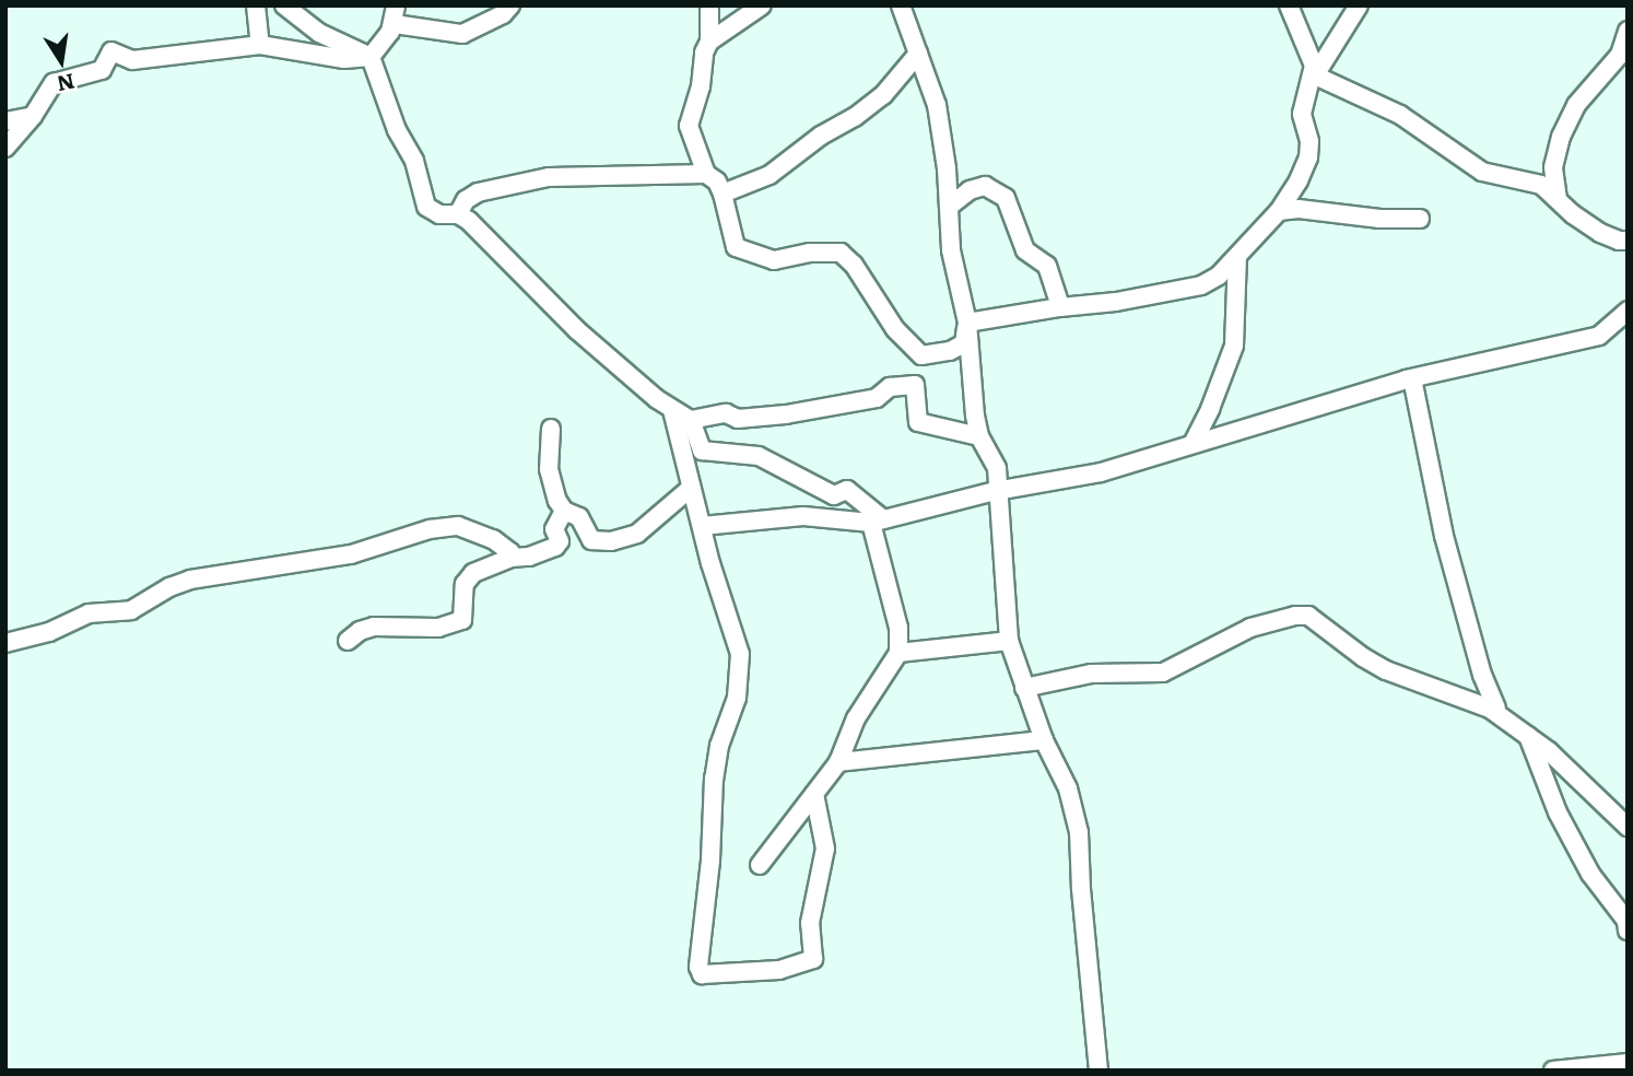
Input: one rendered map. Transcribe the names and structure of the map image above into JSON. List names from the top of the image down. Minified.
{"north":"bottom"}
